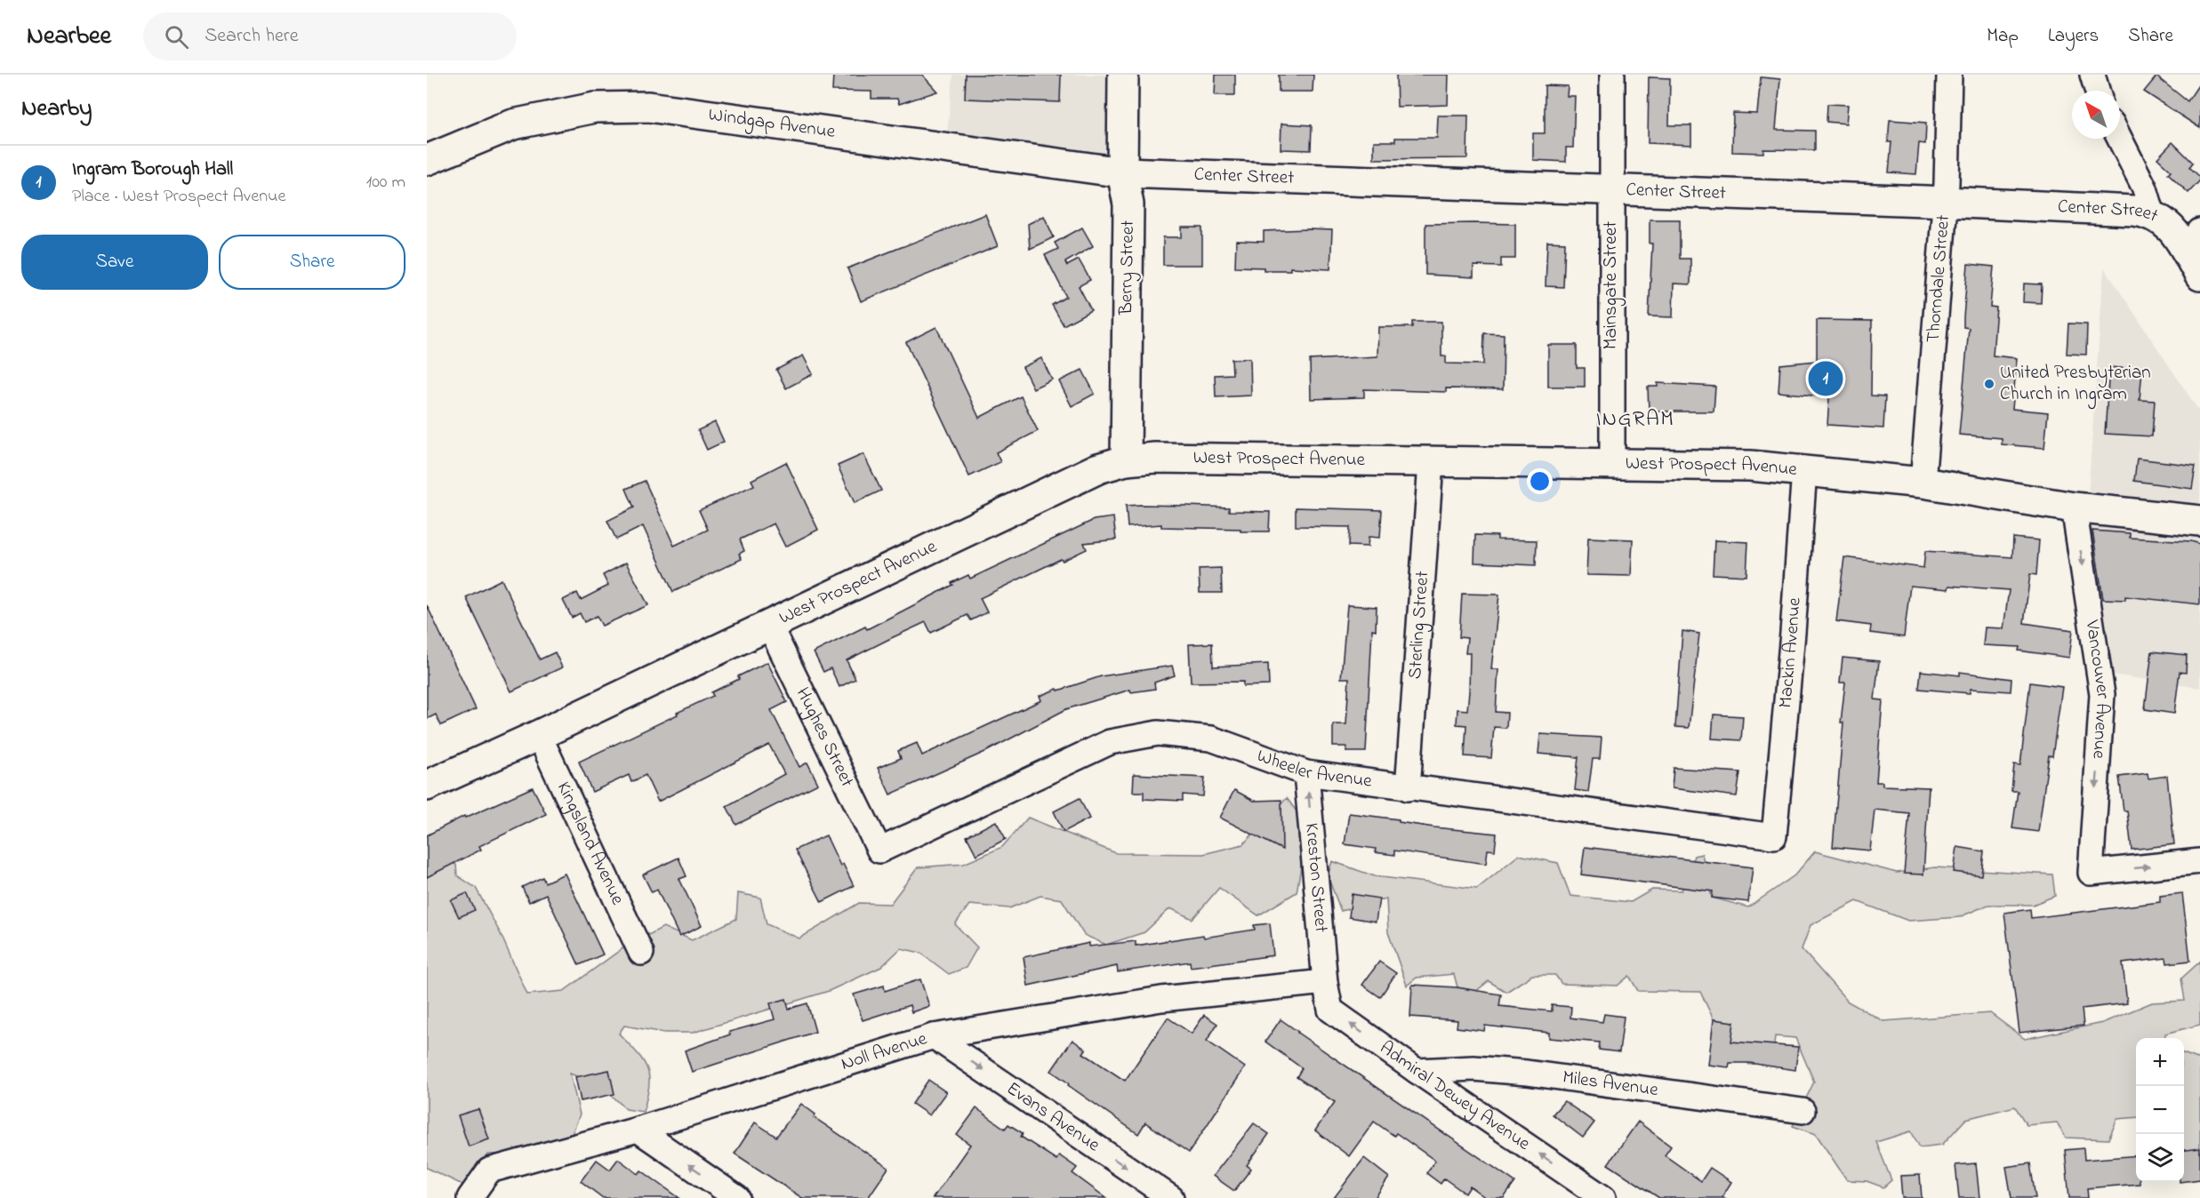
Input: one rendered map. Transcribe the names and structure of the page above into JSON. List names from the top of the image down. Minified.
{"streets":{"street":["Windgap Avenue","Center Street","Berry Street","Thorndale Street","Mainsgate Street","West Prospect Avenue","Sterling Street","Mackin Avenue","Vancouver Avenue","Hughes Street","Wheeler Avenue","Kingsland Avenue","Kreston Street","Noll Avenue","Miles Avenue","Admiral Dewey Avenue","Evans Avenue"]},"crossings":[["Windgap Avenue","Center Street"],["Windgap Avenue","Berry Street"],["Center Street","Berry Street"],["Center Street","Thorndale Street"],["Center Street","Mainsgate Street"],["Berry Street","West Prospect Avenue"],["Thorndale Street","West Prospect Avenue"],["Mainsgate Street","West Prospect Avenue"],["West Prospect Avenue","Sterling Street"],["West Prospect Avenue","Mackin Avenue"],["West Prospect Avenue","Vancouver Avenue"],["West Prospect Avenue","Hughes Street"],["West Prospect Avenue","Kingsland Avenue"],["Sterling Street","Wheeler Avenue"],["Mackin Avenue","Wheeler Avenue"],["Hughes Street","Wheeler Avenue"],["Wheeler Avenue","Kreston Street"],["Kreston Street","Noll Avenue"],["Kreston Street","Admiral Dewey Avenue"],["Noll Avenue","Admiral Dewey Avenue"],["Noll Avenue","Evans Avenue"],["Miles Avenue","Admiral Dewey Avenue"]],"one_way":["Kreston Street","Admiral Dewey Avenue","Evans Avenue"],"districts":["INGRAM"],"places":["United Presbyterian Church in Ingram"],"north":"top left","page":{"header":"Nearbee","search":"Search here","nav":["Map","Layers","Share"],"heading":"Nearby","list":[{"mark":"1","name":"Ingram Borough Hall","note":"Place · West Prospect Avenue","value":"100 m"}],"buttons":["Save","Share"],"pins":"1","map_buttons":["+","−"]}}
